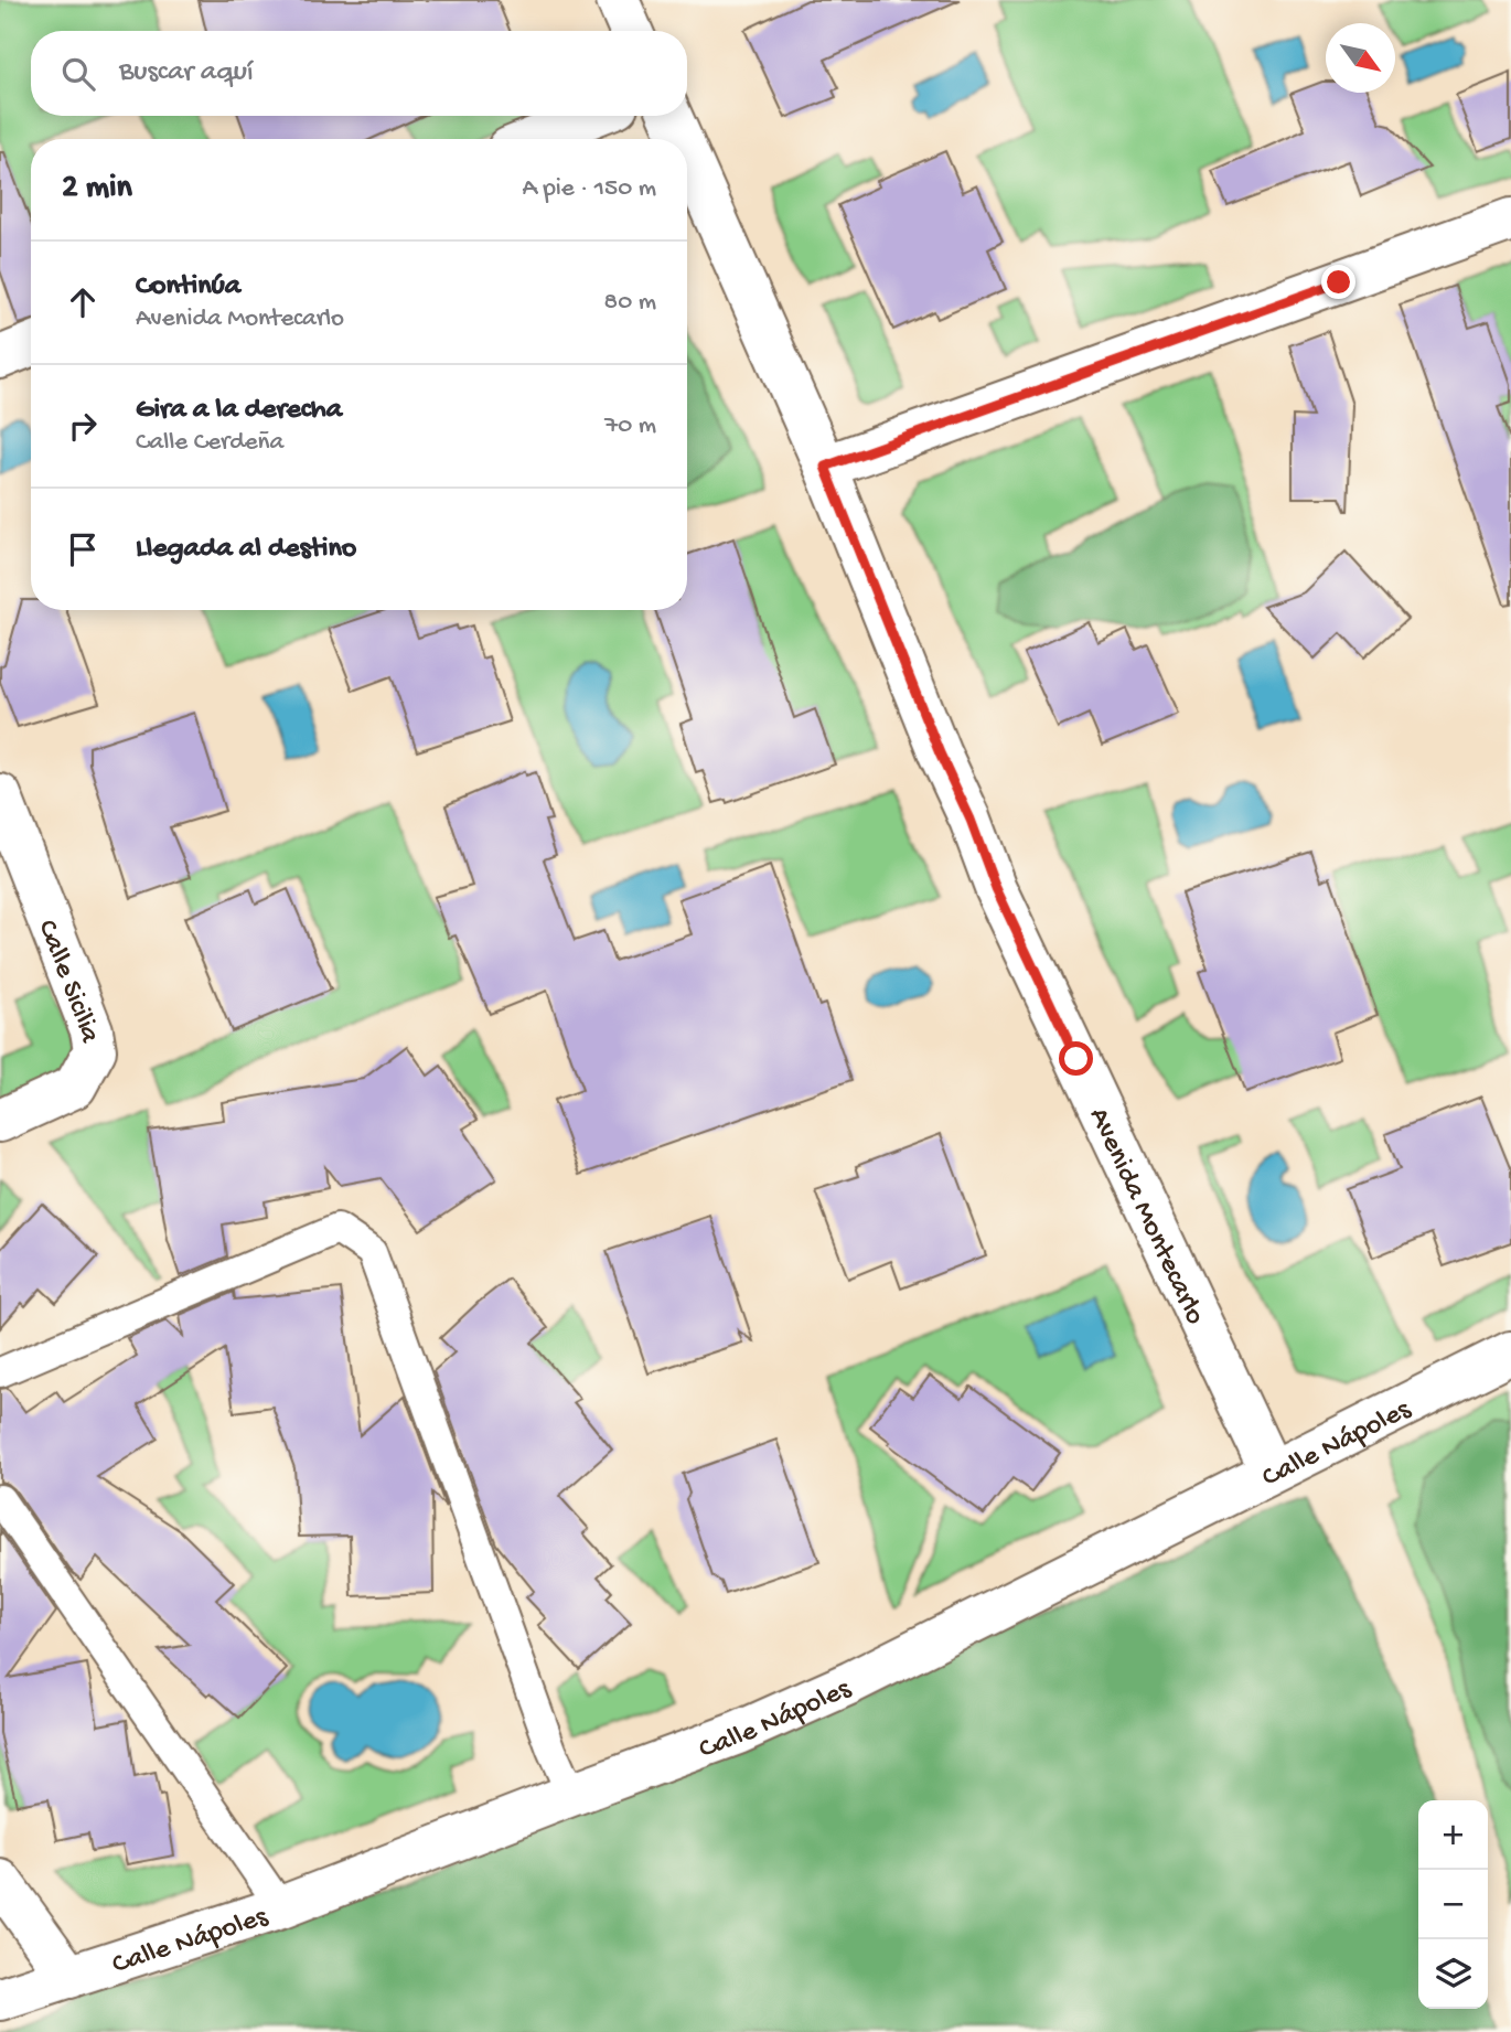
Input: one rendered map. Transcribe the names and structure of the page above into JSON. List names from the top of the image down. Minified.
{"streets":{"street":["Calle Sicilia","Avenida Montecarlo","Calle Nápoles"]},"crossings":[["Avenida Montecarlo","Calle Nápoles"]],"north":"bottom right","page":{"search":"Buscar aquí","heading":["2 min","A pie · 150 m"],"list":[["Continúa","Avenida Montecarlo","80 m"],["Gira a la derecha","Calle Cerdeña","70 m"],"Llegada al destino"],"map_buttons":["+","−"]}}
